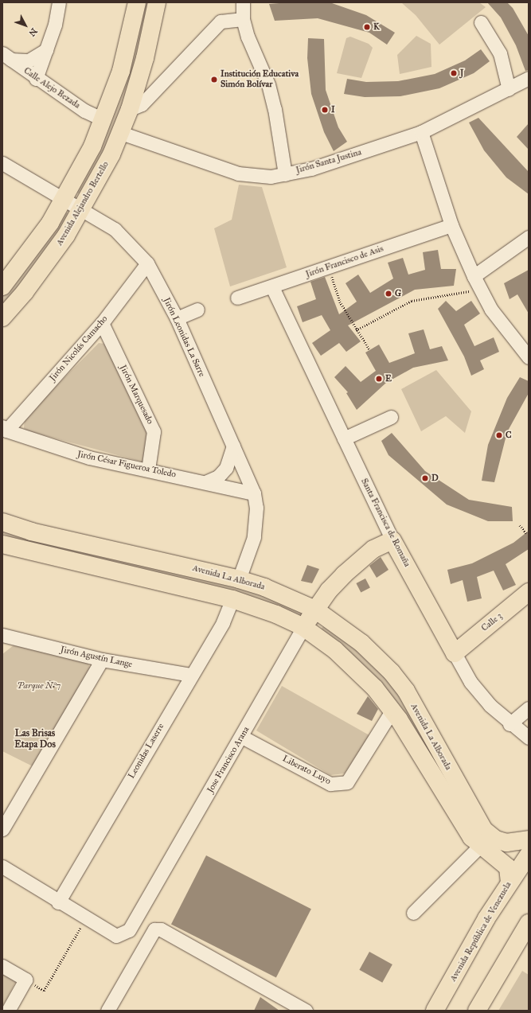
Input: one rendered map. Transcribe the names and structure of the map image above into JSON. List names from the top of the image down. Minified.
{"streets":{"main road":["Avenida Alejandro Bertello","Santa Francisca de Romaña","Avenida La Alborada","Calle 3","Jose Francisco Arana","Avenida República de Venezuela"],"street":["Calle Alejo Bezada","Jirón Santa Justina","Jirón Francisco de Asis","Jirón Leonidas La Sarre","Jirón Nicolás Camacho","Jirón Marquesado","Jirón César Figueroa Toledo","Jirón Agustín Lange","Leonidas Laserre","Liberato Luyo"]},"crossings":[["Calle Alejo Bezada","Avenida Alejandro Bertello"],["Jirón Santa Justina","Avenida Alejandro Bertello"],["Avenida Alejandro Bertello","Jirón Leonidas La Sarre"],["Jirón Francisco de Asis","Santa Francisca de Romaña"],["Jirón Leonidas La Sarre","Jirón Nicolás Camacho"],["Jirón Leonidas La Sarre","Jirón César Figueroa Toledo"],["Jirón Leonidas La Sarre","Avenida La Alborada"],["Jirón Nicolás Camacho","Jirón Marquesado"],["Jirón Nicolás Camacho","Jirón César Figueroa Toledo"],["Jirón Marquesado","Jirón César Figueroa Toledo"],["Santa Francisca de Romaña","Calle 3"],["Santa Francisca de Romaña","Jose Francisco Arana"],["Avenida La Alborada","Leonidas Laserre"],["Avenida La Alborada","Jose Francisco Arana"],["Avenida La Alborada","Liberato Luyo"],["Avenida La Alborada","Avenida República de Venezuela"],["Jirón Agustín Lange","Leonidas Laserre"],["Leonidas Laserre","Jose Francisco Arana"],["Jose Francisco Arana","Liberato Luyo"]],"districts":["Las Brisas Etapa Dos"],"parks":["Parque N°7"],"places":["K","J","Institución Educativa Simón Bolívar","I","G","E","C","D"],"north":"bottom right"}
